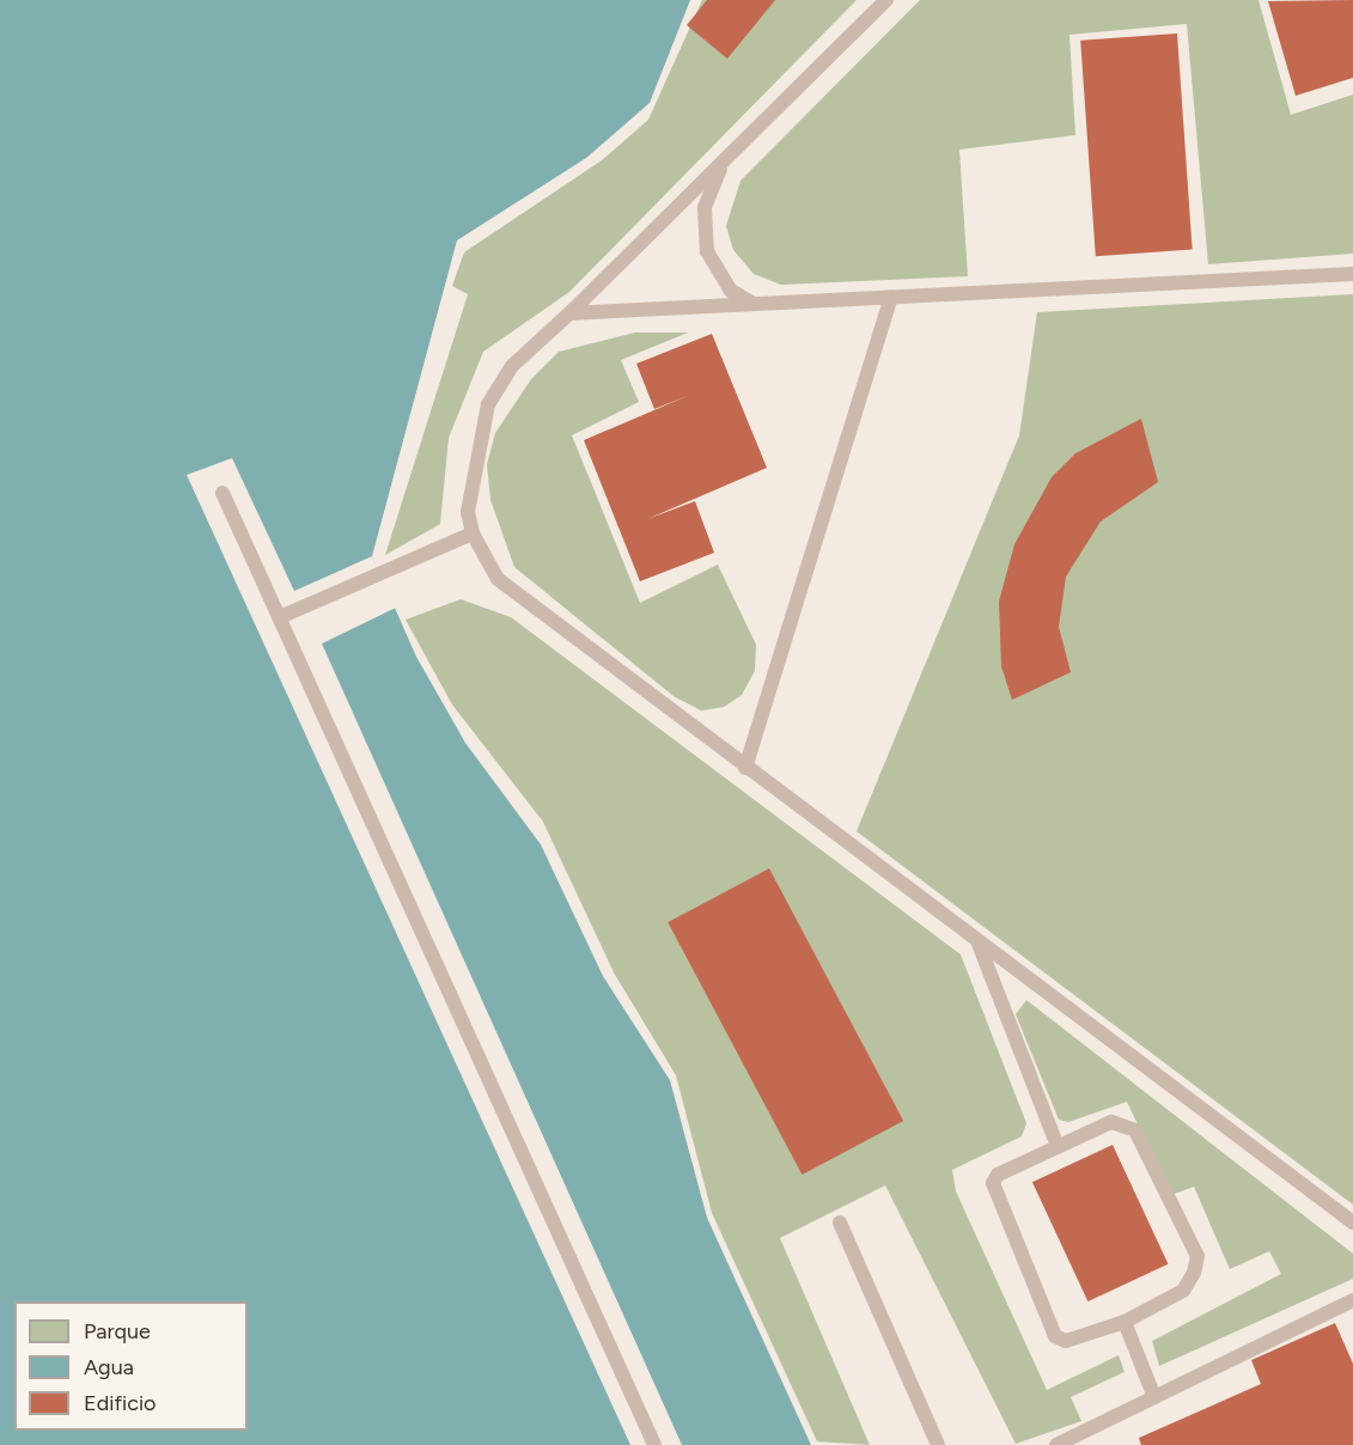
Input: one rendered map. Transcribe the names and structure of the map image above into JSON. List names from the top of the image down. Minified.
{"legend":["Parque","Agua","Edificio"]}
